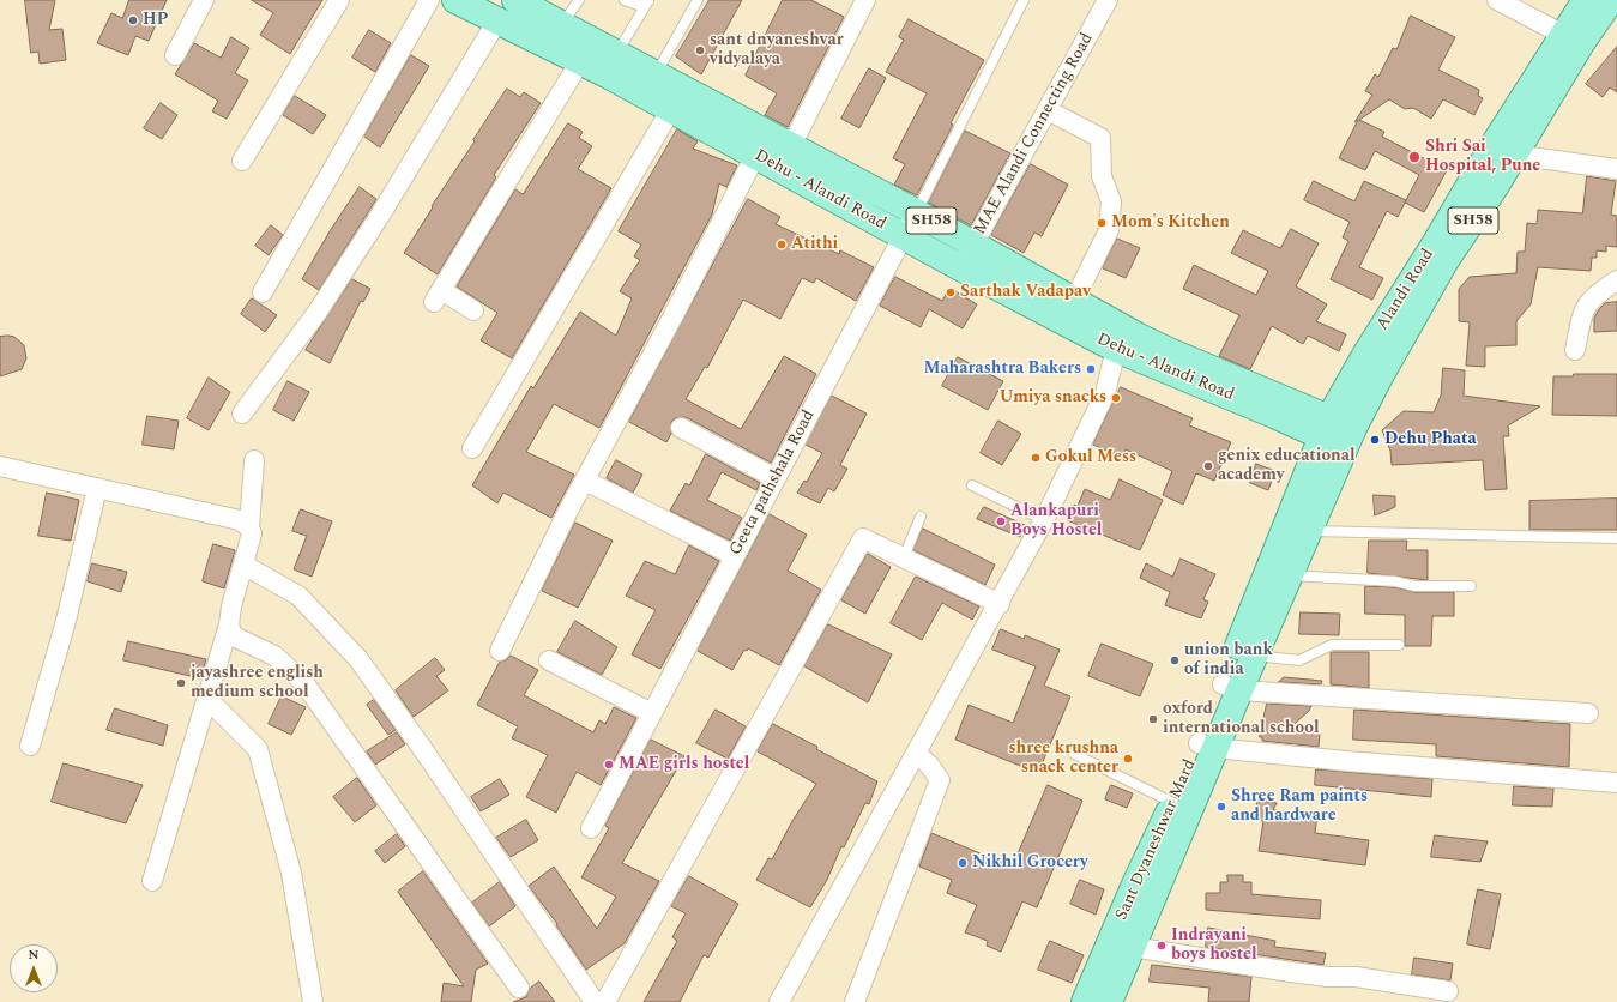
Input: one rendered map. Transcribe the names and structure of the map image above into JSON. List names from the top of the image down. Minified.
{"streets":{"main road":["Dehu - Alandi Road","SH58","Alandi Road","Sant Dyaneshwar Mard"],"street":["MAE Alandi Connecting Road","Geeta pathshala Road"]},"crossings":[["MAE Alandi Connecting Road","Dehu - Alandi Road"],["Dehu - Alandi Road","SH58"],["Dehu - Alandi Road","Alandi Road"],["Dehu - Alandi Road","Geeta pathshala Road"],["SH58","Alandi Road"]],"places":["HP","sant dnyaneshvar vidyalaya","Shri Sai Hospital, Pune","Mom's Kitchen","Atithi","Sarthak Vadapav","Maharashtra Bakers","Umiya snacks","Dehu Phata","Gokul Mess","genix educational academy","Alankapuri Boys Hostel","union bank of india","jayashree english medium school","oxford international school","shree krushna snack center","MAE girls hostel","Shree Ram paints and hardware","Nikhil Grocery","Indrayani boys hostel"],"north":"top"}
